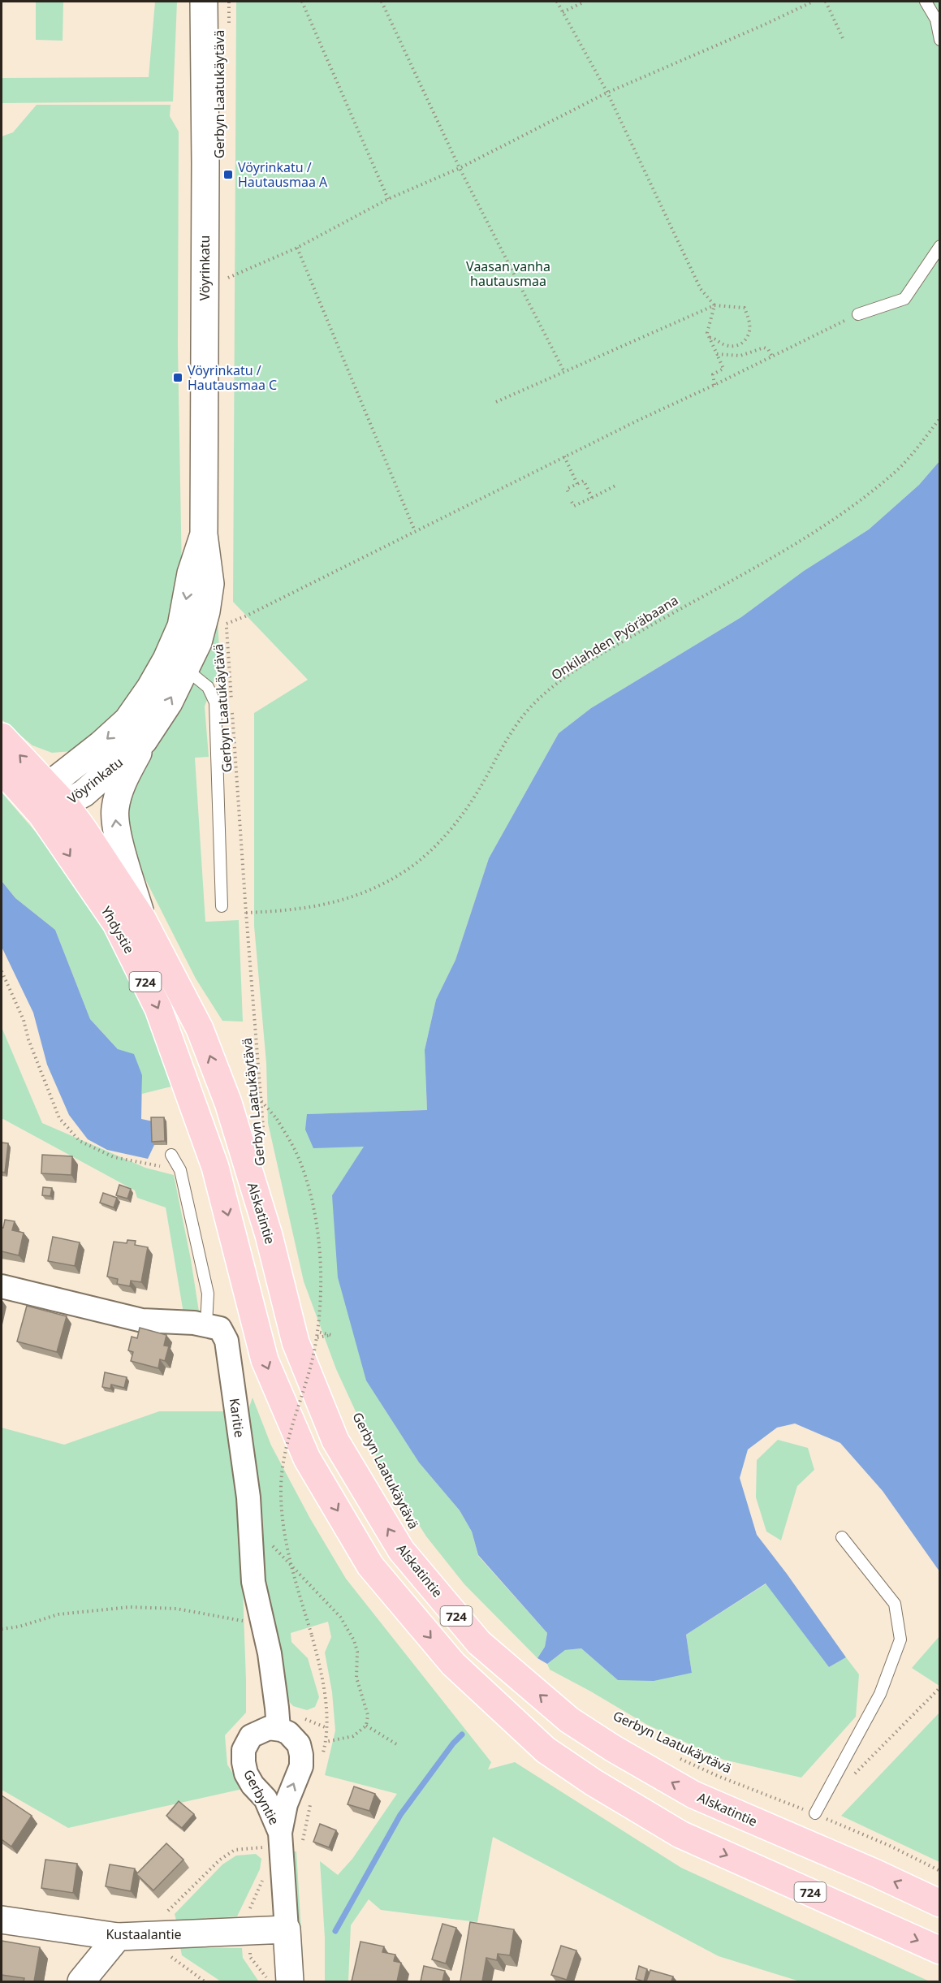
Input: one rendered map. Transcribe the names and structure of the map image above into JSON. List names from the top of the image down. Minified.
{"streets":{"main road":["Vöyrinkatu","Yhdystie","724","Alskatintie","Gerbyntie","Kustaalantie"],"street":["Karitie"],"path":["Gerbyn Laatukäytävä","Onkilahden Pyöräbaana"]},"crossings":[["Gerbyn Laatukäytävä","Onkilahden Pyöräbaana"],["Vöyrinkatu","Yhdystie"],["Yhdystie","Alskatintie"],["Karitie","Gerbyntie"],["Gerbyntie","Kustaalantie"]],"one_way":["Alskatintie"],"parks":["Vaasan vanha hautausmaa"],"places":{"transit":["Vöyrinkatu / Hautausmaa A","Vöyrinkatu / Hautausmaa C"]}}
